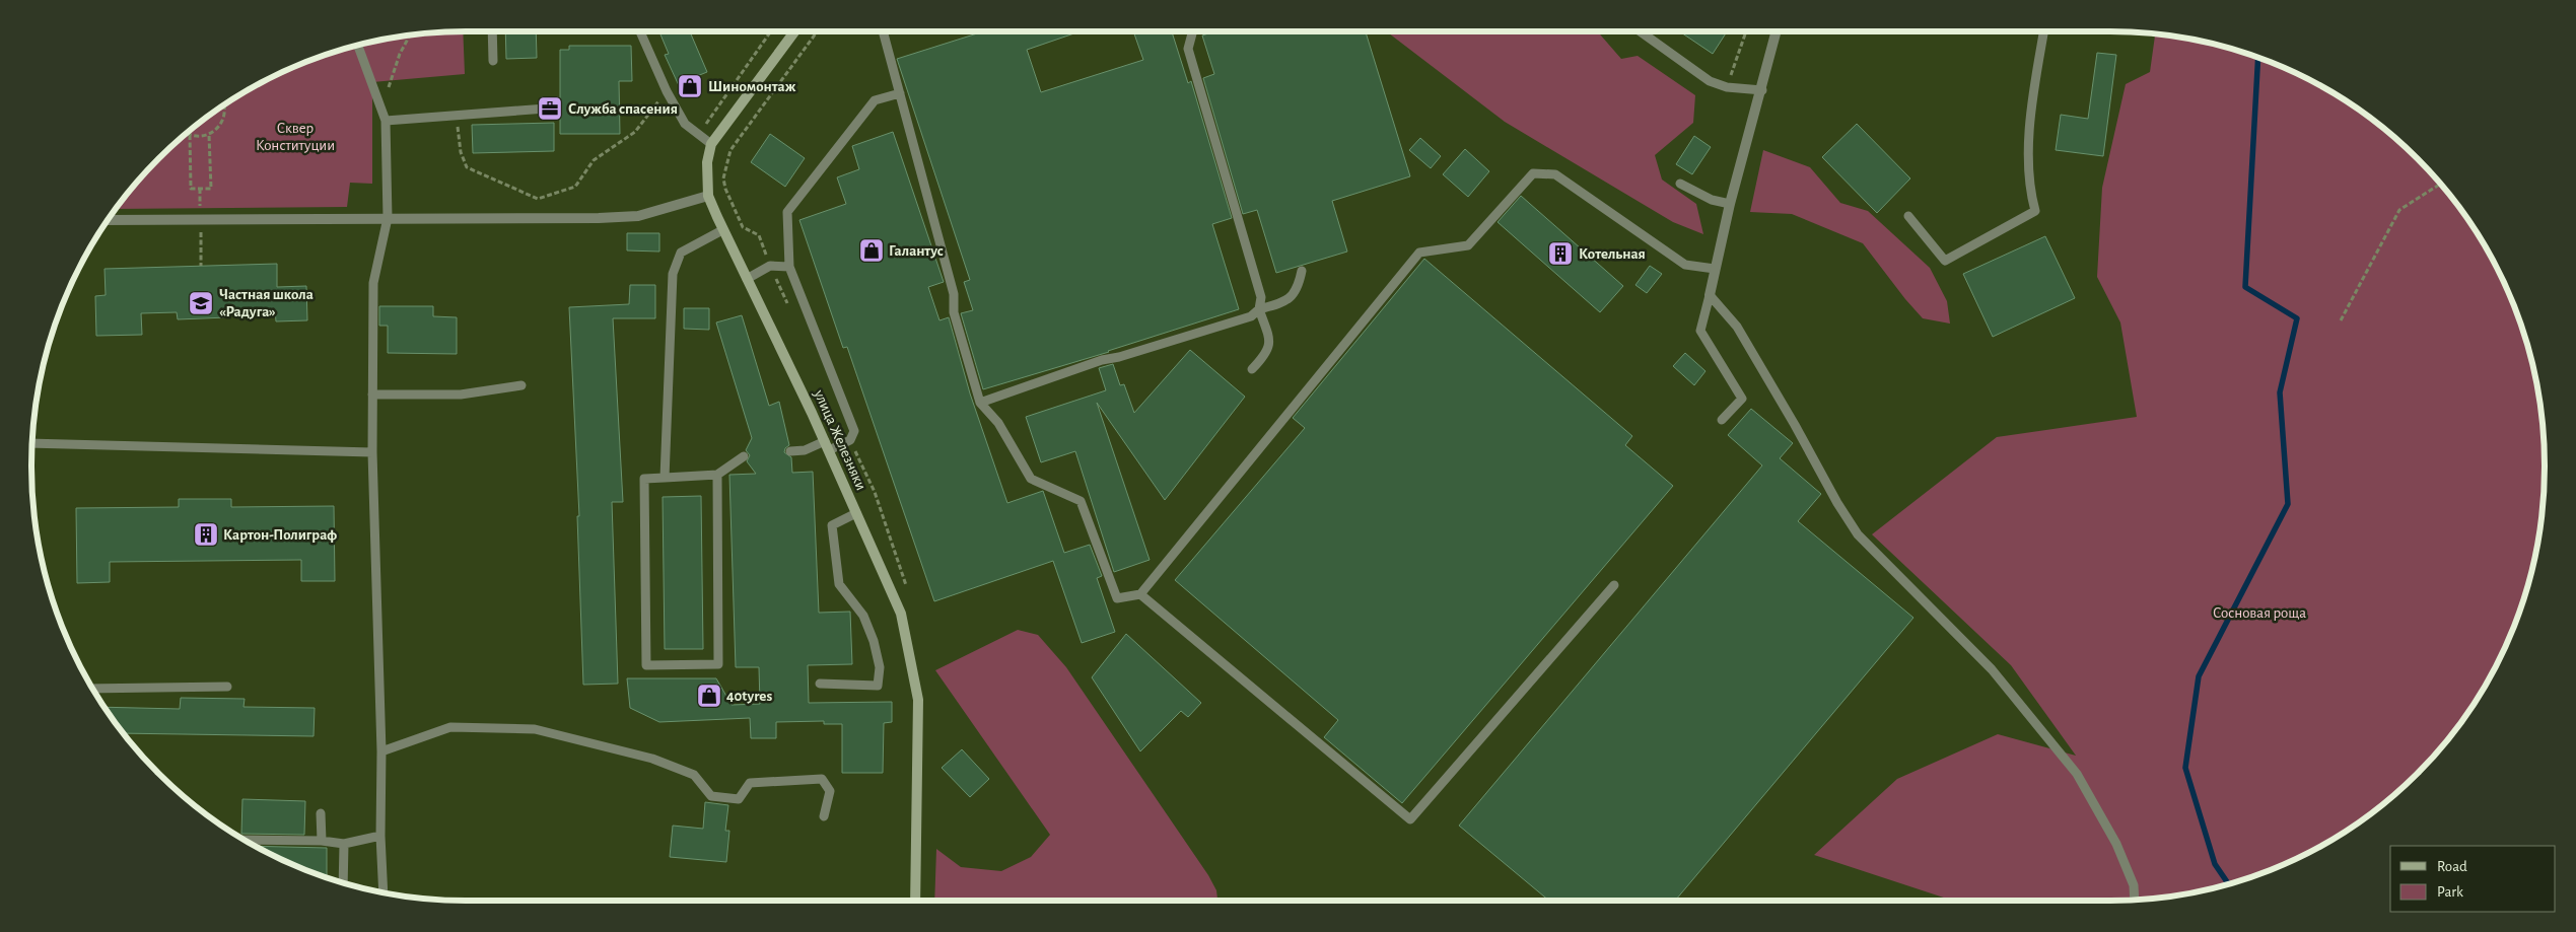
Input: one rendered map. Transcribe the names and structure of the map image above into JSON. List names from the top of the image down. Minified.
{"streets":{"street":["улица Железняки"]},"parks":["Сквер Конституции","Сосновая роща"],"places":{"shop":["Шиномонтаж","Галантус","40tyres"],"office":["Служба спасения"],"building":["Котельная","Картон-Полиграф"],"school or university":["Частная школа «Радуга»"]},"legend":["Road","Park"]}
